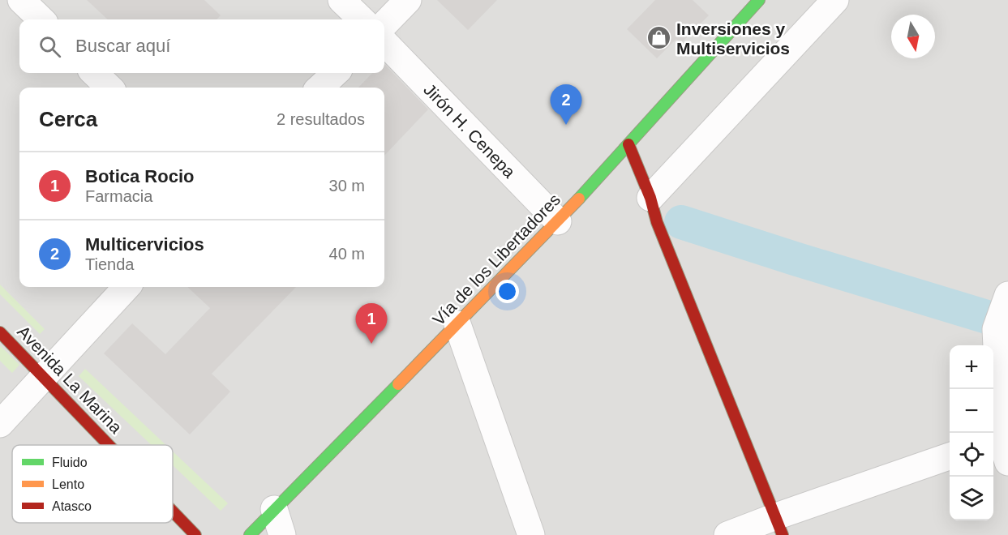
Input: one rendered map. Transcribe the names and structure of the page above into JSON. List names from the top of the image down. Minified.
{"streets":{"main road":["Vía de los Libertadores","Avenida La Marina"],"street":["Jirón H. Cenepa"]},"crossings":[["Jirón H. Cenepa","Vía de los Libertadores"]],"places":{"shop":["Inversiones y Multiservicios"]},"legend":["Fluido","Lento","Atasco"],"north":"bottom","page":{"search":"Buscar aquí","pins":["2","1"],"heading":["Cerca","2 resultados"],"list":[{"mark":"1","name":"Botica Rocio","note":"Farmacia","value":"30 m"},{"mark":"2","name":"Multicervicios","note":"Tienda","value":"40 m"}],"map_buttons":["+","−"]}}
